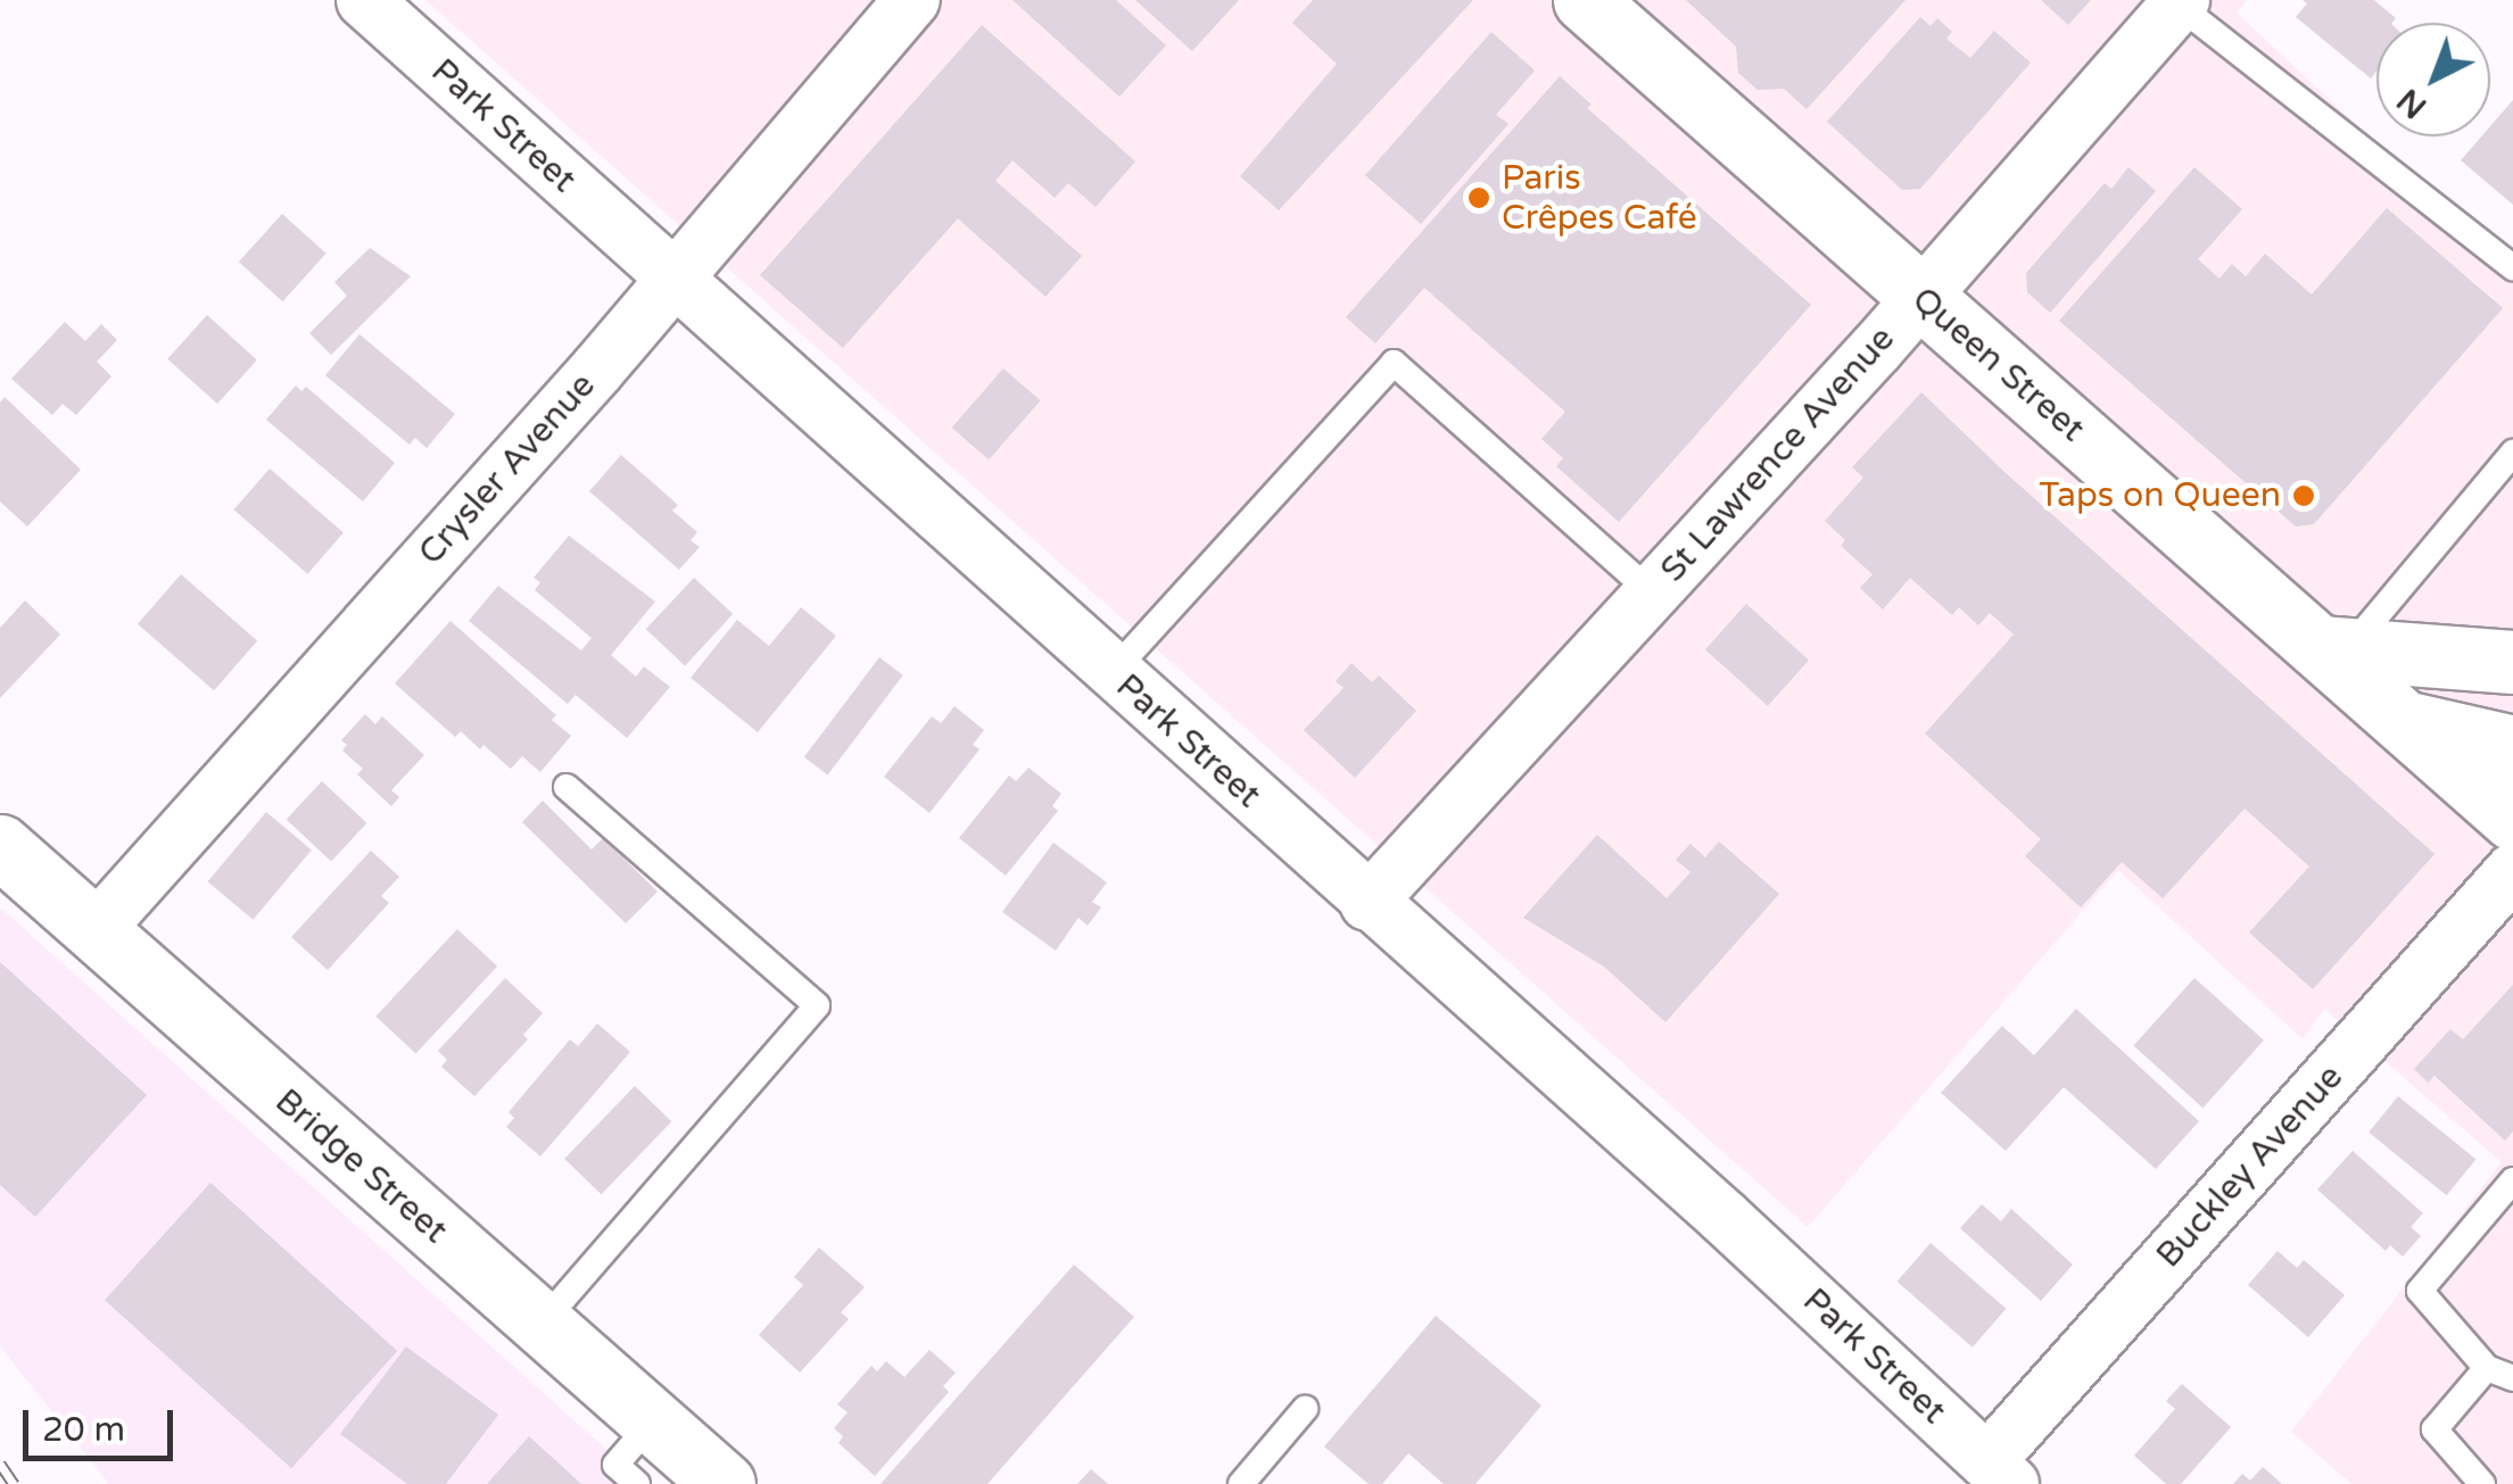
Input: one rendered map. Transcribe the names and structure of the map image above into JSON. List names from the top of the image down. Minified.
{"streets":{"street":["Park Street","Queen Street","St Lawrence Avenue","Crysler Avenue","Bridge Street","Buckley Avenue"]},"crossings":[["Park Street","St Lawrence Avenue"],["Park Street","Crysler Avenue"],["Park Street","Buckley Avenue"],["Queen Street","St Lawrence Avenue"],["Crysler Avenue","Bridge Street"]],"places":["Paris Crêpes Café","Taps on Queen"],"scale_bar":"20 m","north":"bottom left"}
